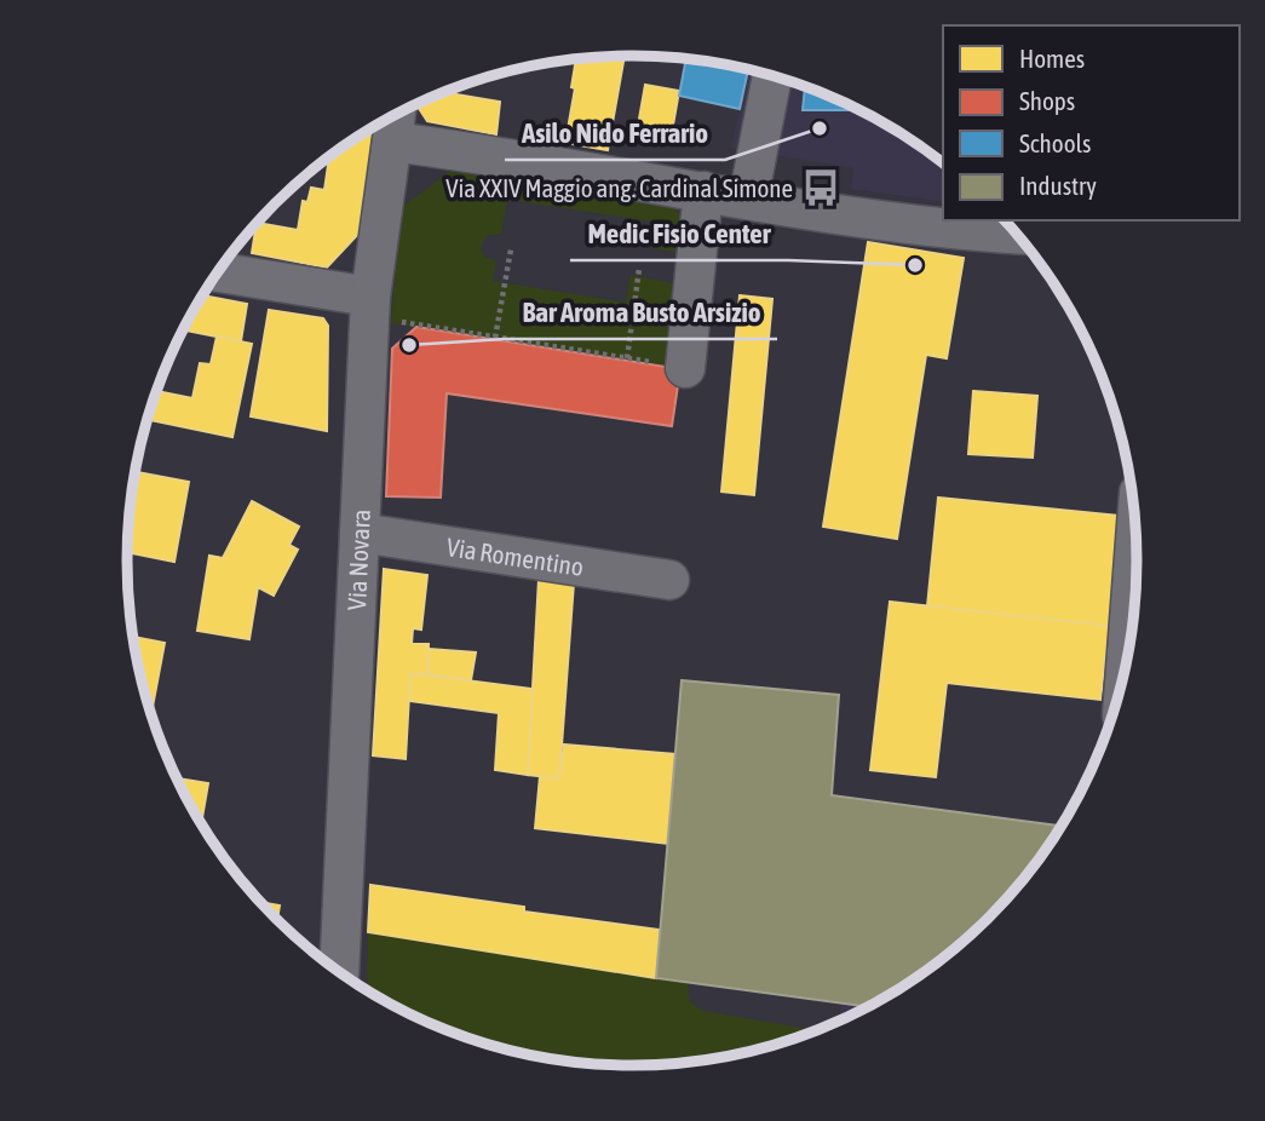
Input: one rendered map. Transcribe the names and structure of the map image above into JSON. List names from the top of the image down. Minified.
{"streets":{"street":["Via Romentino","Via Novara"]},"crossings":[["Via Romentino","Via Novara"]],"places":{"other":["Asilo Nido Ferrario","Medic Fisio Center","Bar Aroma Busto Arsizio"],"bus stop":["Via XXIV Maggio ang. Cardinal Simone"]},"legend":["Homes","Shops","Schools","Industry"]}
